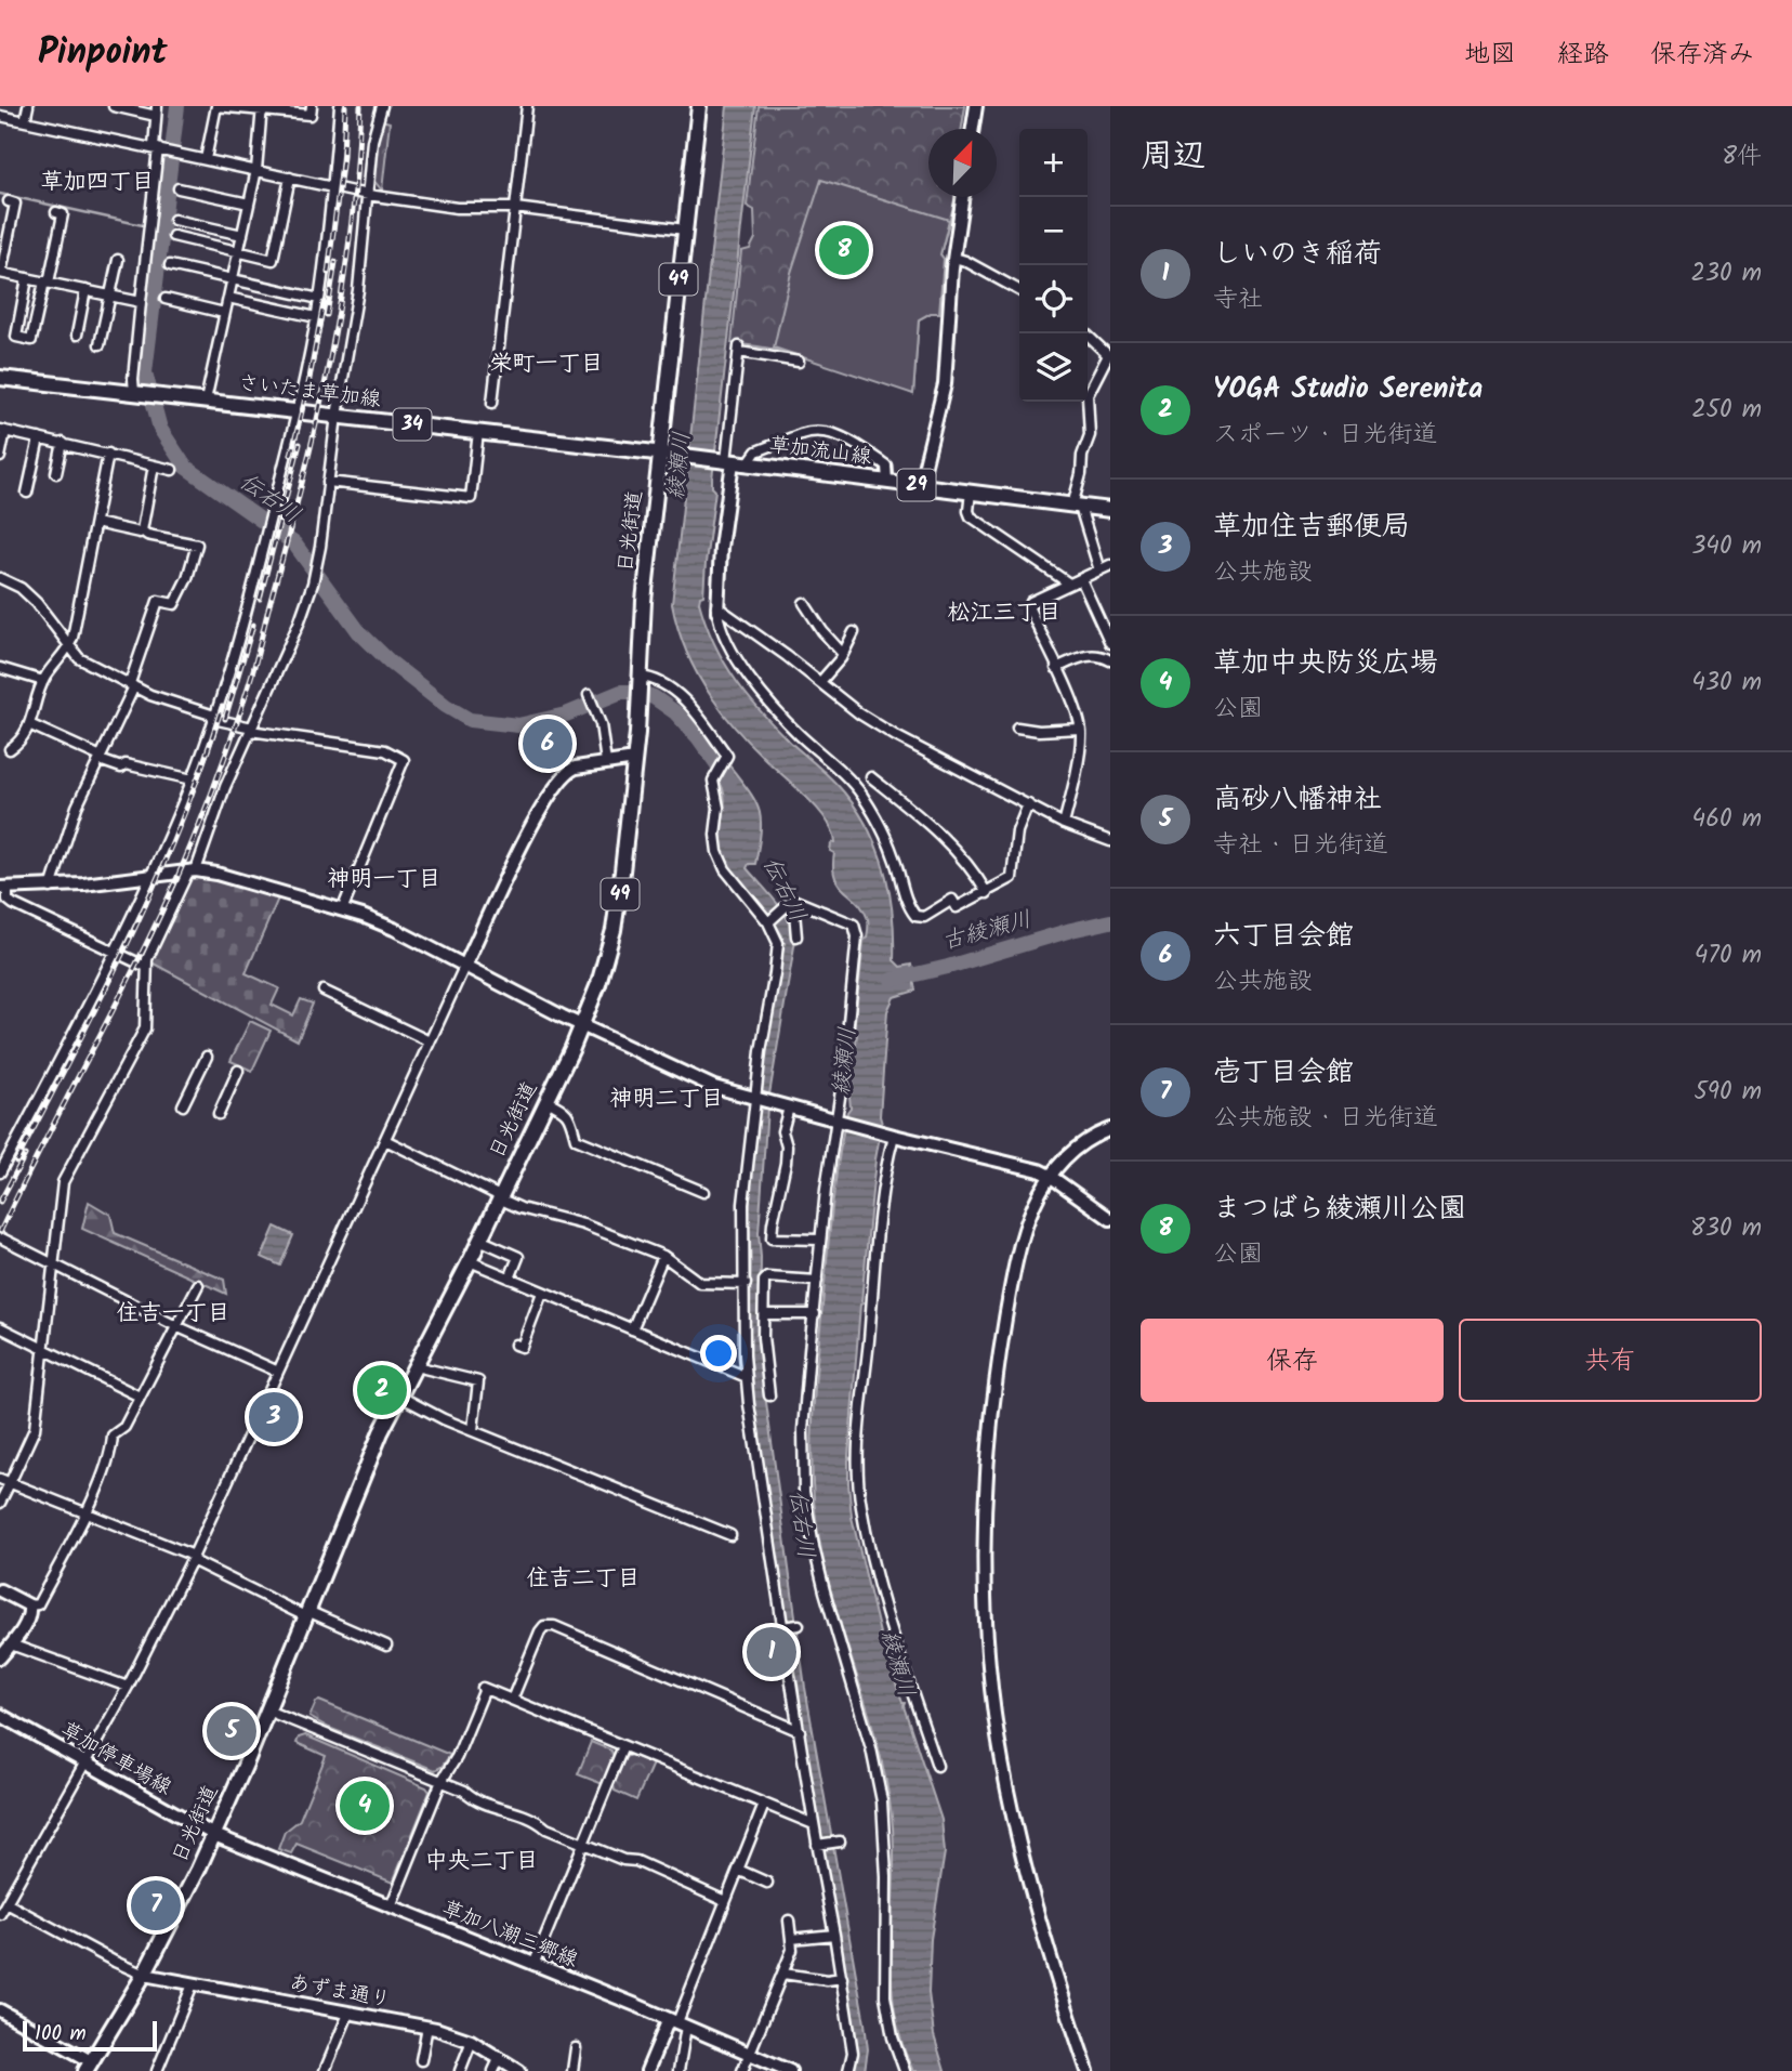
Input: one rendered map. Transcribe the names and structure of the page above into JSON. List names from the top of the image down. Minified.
{"streets":{"main road":["49","さいたま草加線","34","草加流山線","29","日光街道"],"street":["草加停車場線","草加八潮三郷線","あずま通り"]},"crossings":[["さいたま草加線","草加流山線"],["さいたま草加線","日光街道"],["草加流山線","日光街道"],["日光街道","草加停車場線"],["日光街道","草加八潮三郷線"],["日光街道","あずま通り"],["草加停車場線","草加八潮三郷線"]],"districts":["草加四丁目","栄町一丁目","松江三丁目","神明一丁目","神明二丁目","住吉一丁目","住吉二丁目","中央二丁目"],"water":["綾瀬川","伝右川","古綾瀬川"],"scale_bar":"100 m","north":"top right","page":{"header":"Pinpoint","nav":["地図","経路","保存済み"],"heading":["周辺","8件"],"map_buttons":["+","−"],"list":[{"mark":"1","name":"しいのき稲荷","note":"寺社","value":"230 m"},{"mark":"2","name":"YOGA Studio Serenita","note":"スポーツ · 日光街道","value":"250 m"},{"mark":"3","name":"草加住吉郵便局","note":"公共施設","value":"340 m"},{"mark":"4","name":"草加中央防災広場","note":"公園","value":"430 m"},{"mark":"5","name":"高砂八幡神社","note":"寺社 · 日光街道","value":"460 m"},{"mark":"6","name":"六丁目会館","note":"公共施設","value":"470 m"},{"mark":"7","name":"壱丁目会館","note":"公共施設 · 日光街道","value":"590 m"},{"mark":"8","name":"まつばら綾瀬川公園","note":"公園","value":"830 m"}],"pins":["8","6","2","3","1","5","4","7"],"buttons":["保存","共有"],"scale":"100 m"}}
